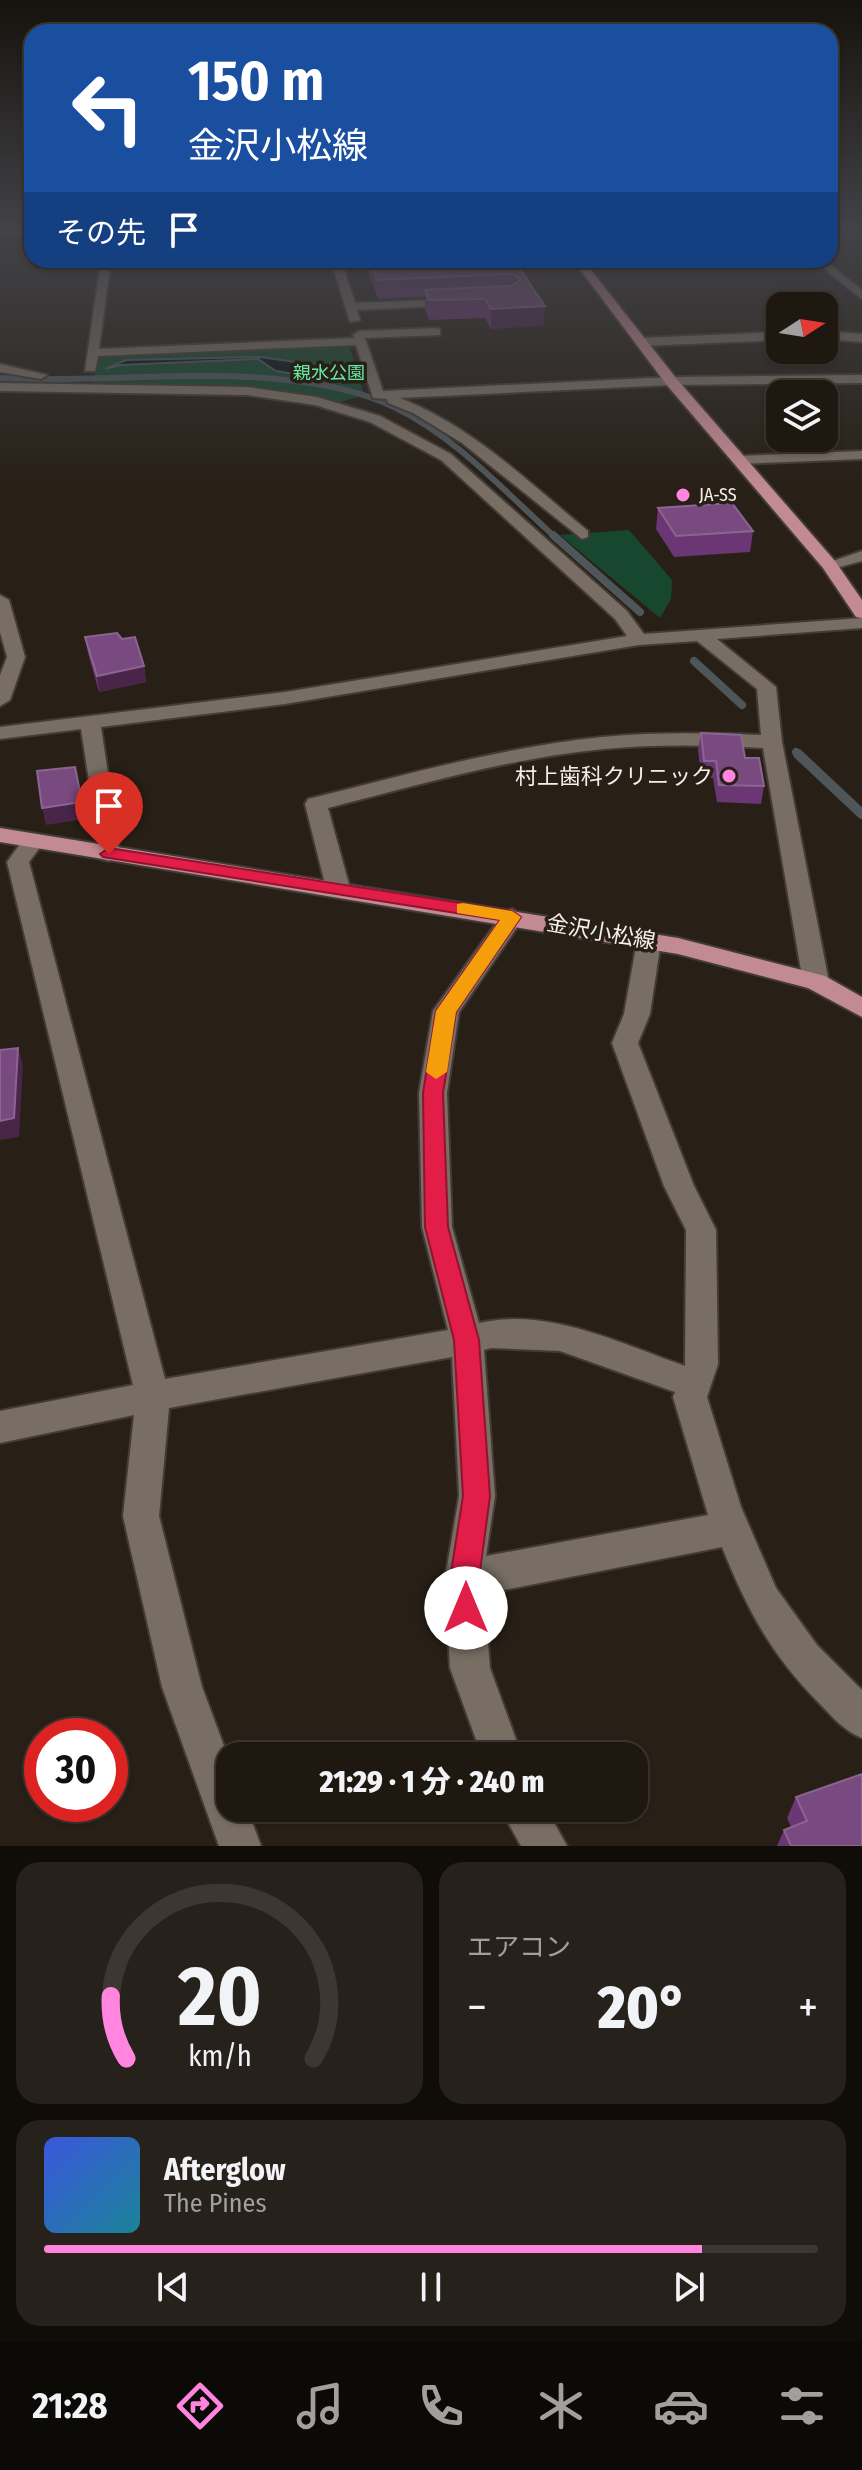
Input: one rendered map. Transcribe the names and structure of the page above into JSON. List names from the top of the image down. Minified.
{"streets":{"main road":["金沢小松線"]},"parks":["親水公園"],"places":["JA-SS","村上歯科クリニック"],"north":"right","page":{"turn":["150 m","金沢小松線"],"then":"その先","limit":"30","trip":"21:29 · 1 分 · 240 m","tile":"エアコン","heat":["−","20°","+"],"song":["Afterglow","The Pines"],"tabs":"21:28","gauge":["20","km/h"]}}
